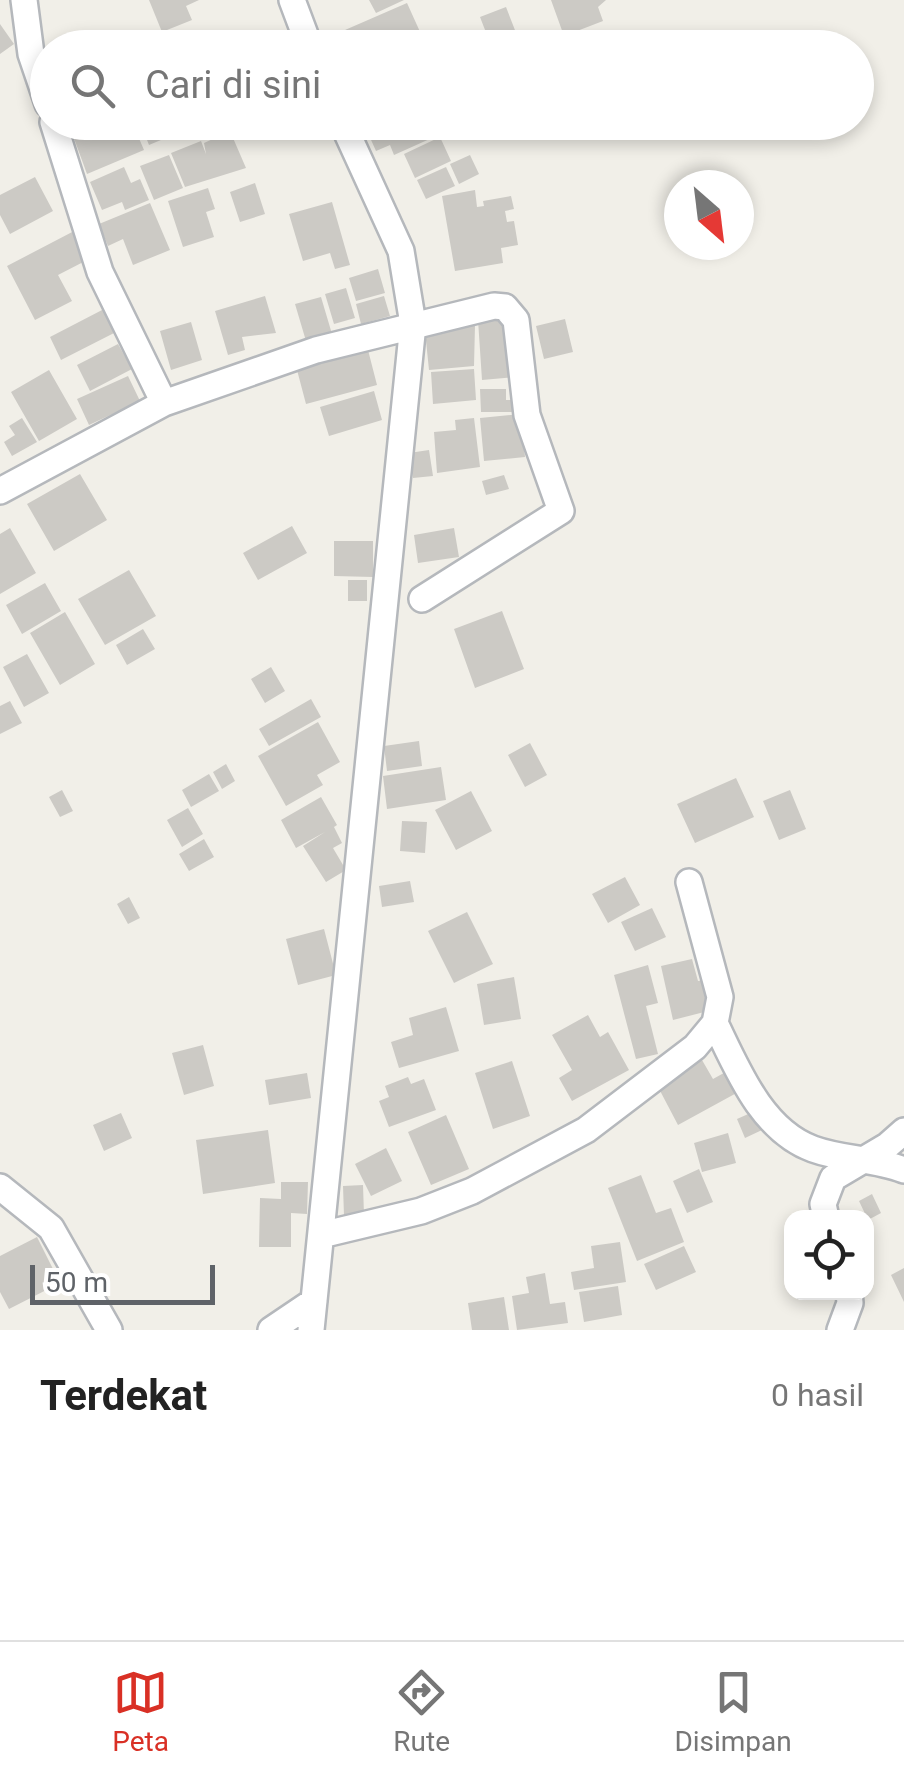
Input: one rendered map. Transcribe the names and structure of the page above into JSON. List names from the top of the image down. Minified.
{"scale_bar":"50 m","north":"bottom right","page":{"search":"Cari di sini","scale":"50 m","heading":["Terdekat","0 hasil"],"nav":["Peta","Rute","Disimpan"]}}
